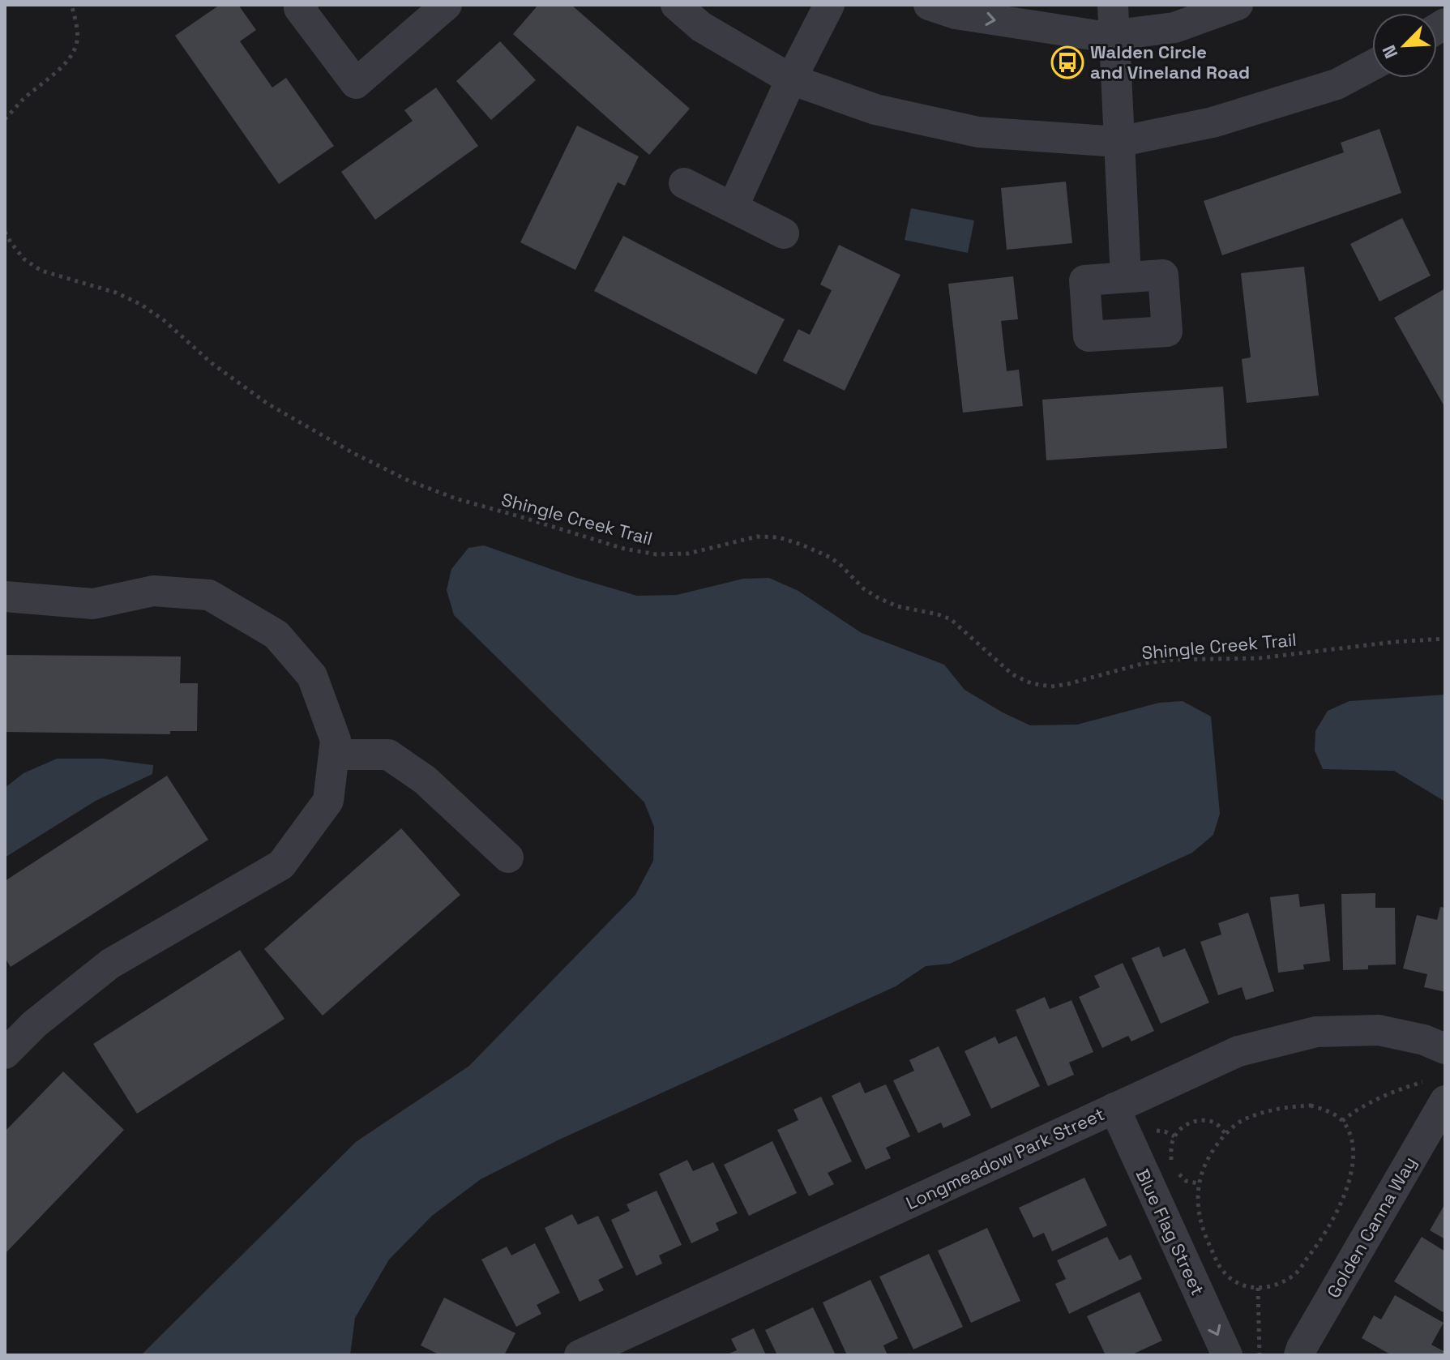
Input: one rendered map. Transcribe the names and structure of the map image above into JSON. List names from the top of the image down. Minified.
{"streets":{"street":["Longmeadow Park Street","Golden Canna Way","Blue Flag Street"],"path":["Shingle Creek Trail"]},"crossings":[["Longmeadow Park Street","Blue Flag Street"]],"one_way":["Blue Flag Street"],"places":{"bus stop":["Walden Circle and Vineland Road"]},"north":"bottom left"}
